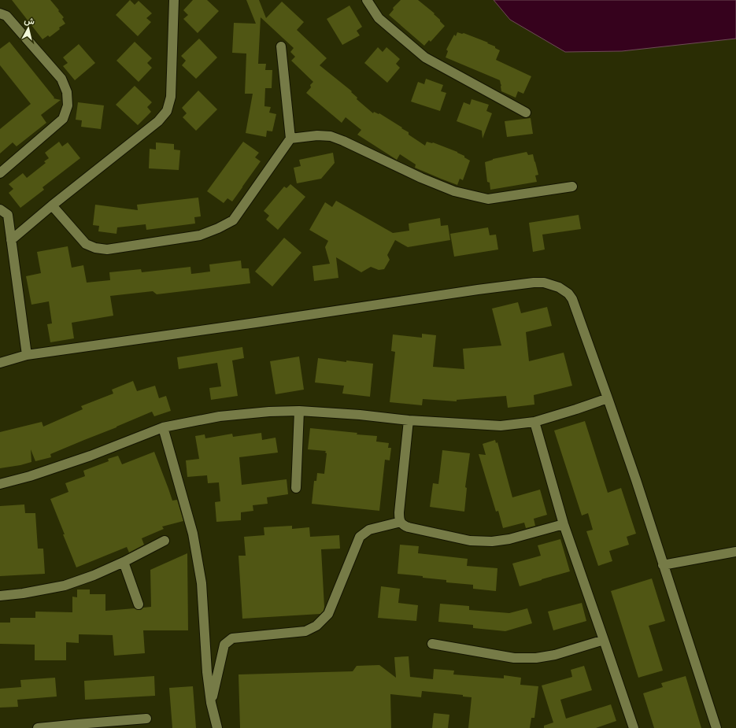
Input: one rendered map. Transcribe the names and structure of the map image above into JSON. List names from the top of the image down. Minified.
{"north":"top"}
